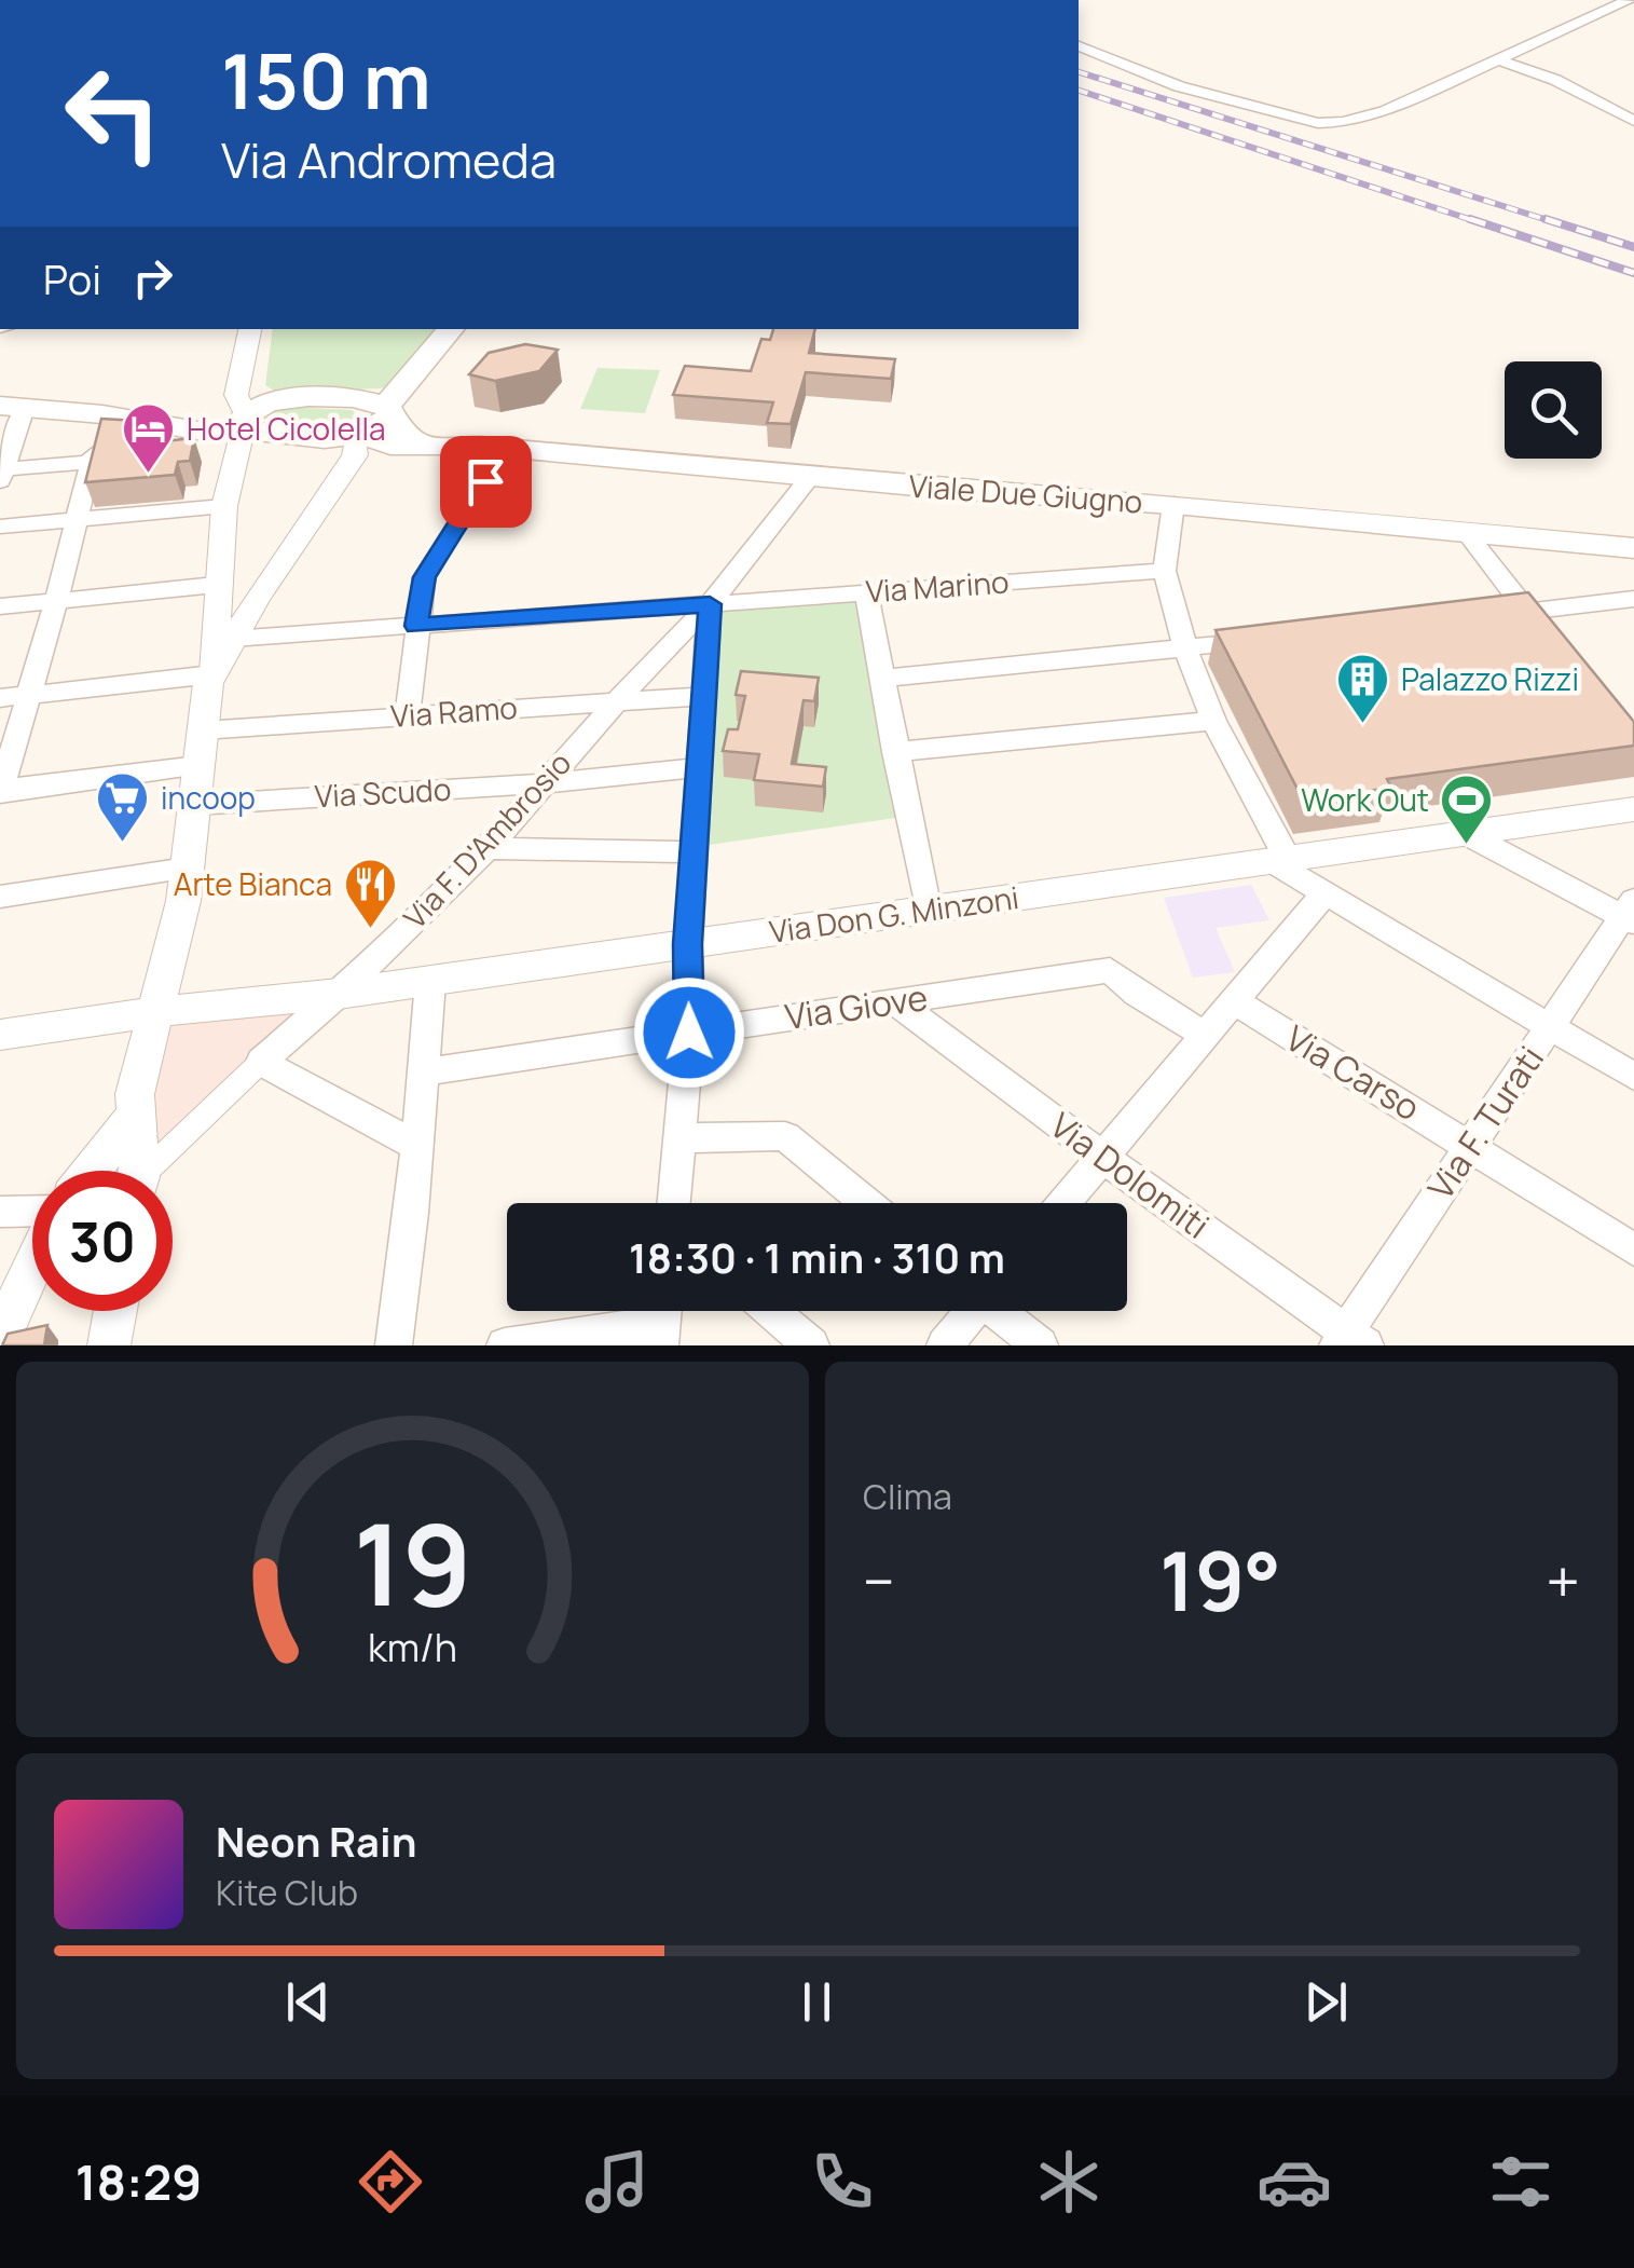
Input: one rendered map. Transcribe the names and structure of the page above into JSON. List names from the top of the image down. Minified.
{"streets":{"main road":["Viale Due Giugno"],"street":["Via Marino","Via Ramo","Via Scudo","Via F. D'Ambrosio","Via Don G. Minzoni","Via Giove","Via Carso","Via F. Turati","Via Dolomiti"]},"crossings":[["Viale Due Giugno","Via F. D'Ambrosio"],["Via Marino","Via F. D'Ambrosio"],["Via Ramo","Via F. D'Ambrosio"],["Via Scudo","Via F. D'Ambrosio"],["Via F. D'Ambrosio","Via Don G. Minzoni"],["Via Giove","Via Dolomiti"],["Via Carso","Via F. Turati"],["Via F. Turati","Via Dolomiti"]],"places":{"hotel":["Hotel Cicolella"],"building":["Palazzo Rizzi"],"supermarket":["incoop"],"sports":["Work Out"],"restaurant":["Arte Bianca"]},"page":{"turn":["150 m","Via Andromeda"],"then":"Poi","limit":"30","trip":"18:30 · 1 min · 310 m","tile":"Clima","heat":["−","19°","+"],"song":["Neon Rain","Kite Club"],"tabs":"18:29","gauge":["19","km/h"]}}
